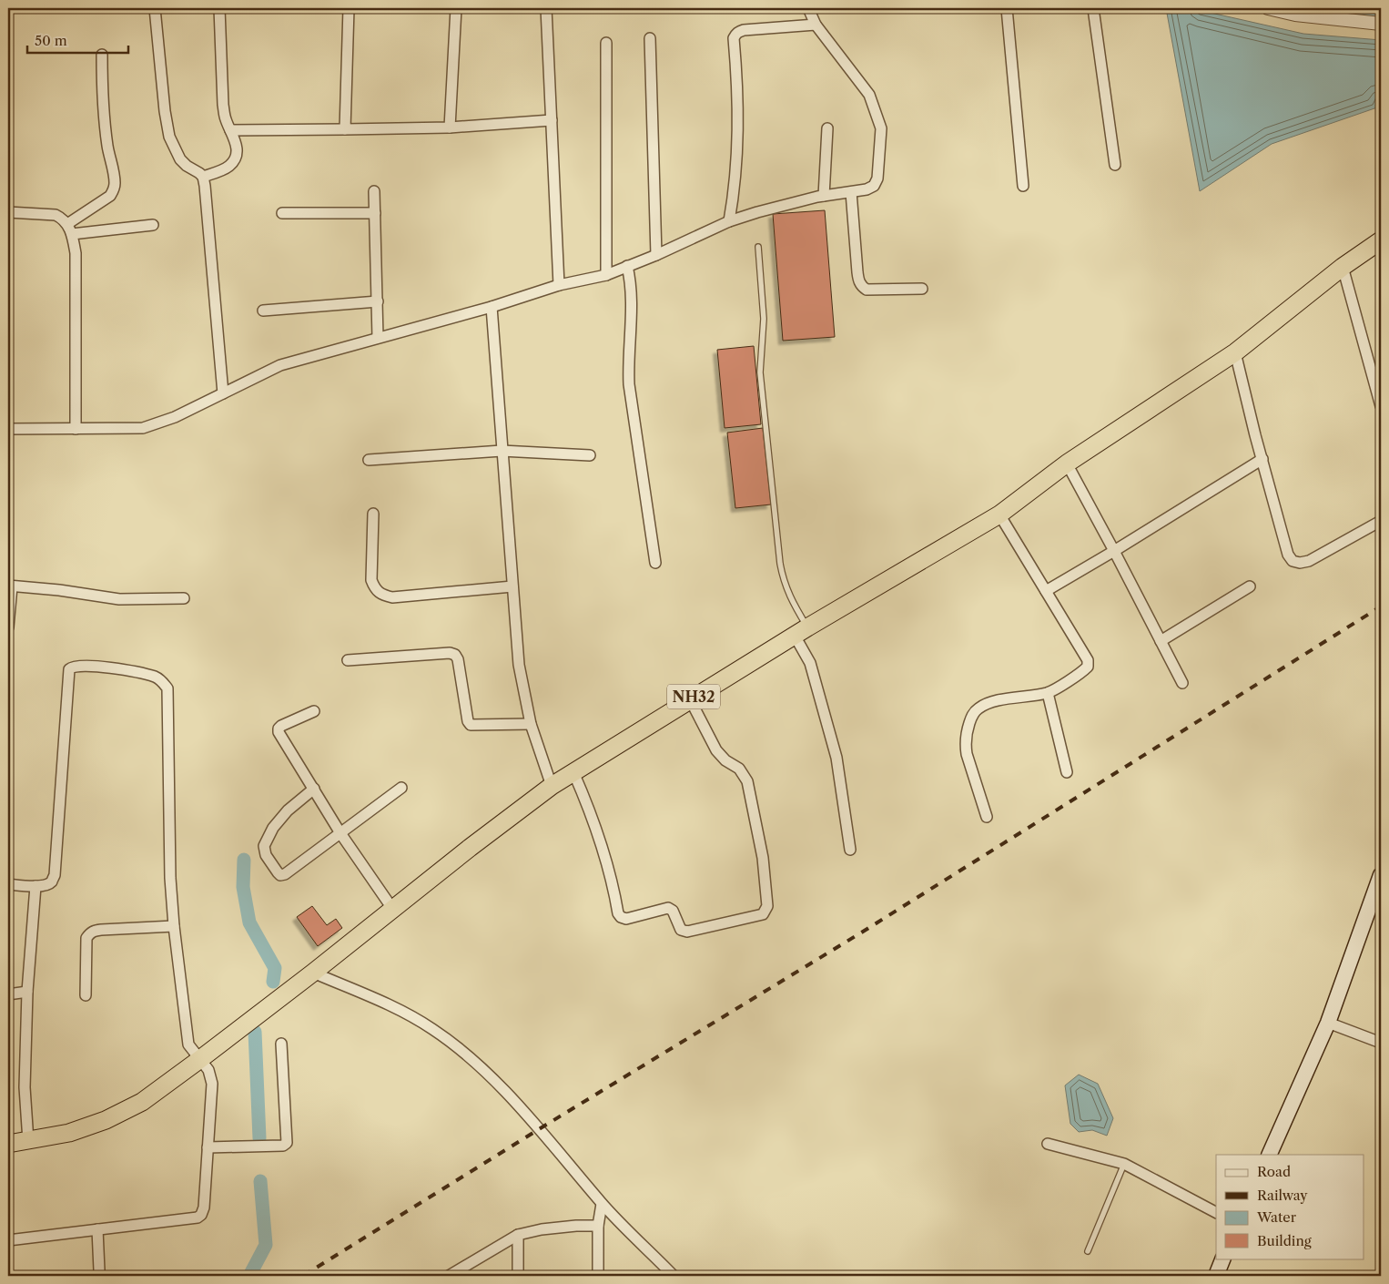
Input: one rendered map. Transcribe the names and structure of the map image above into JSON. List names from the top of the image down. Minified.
{"streets":{"highway":["NH32"]},"legend":["Road","Railway","Water","Building"],"scale_bar":"50 m"}
